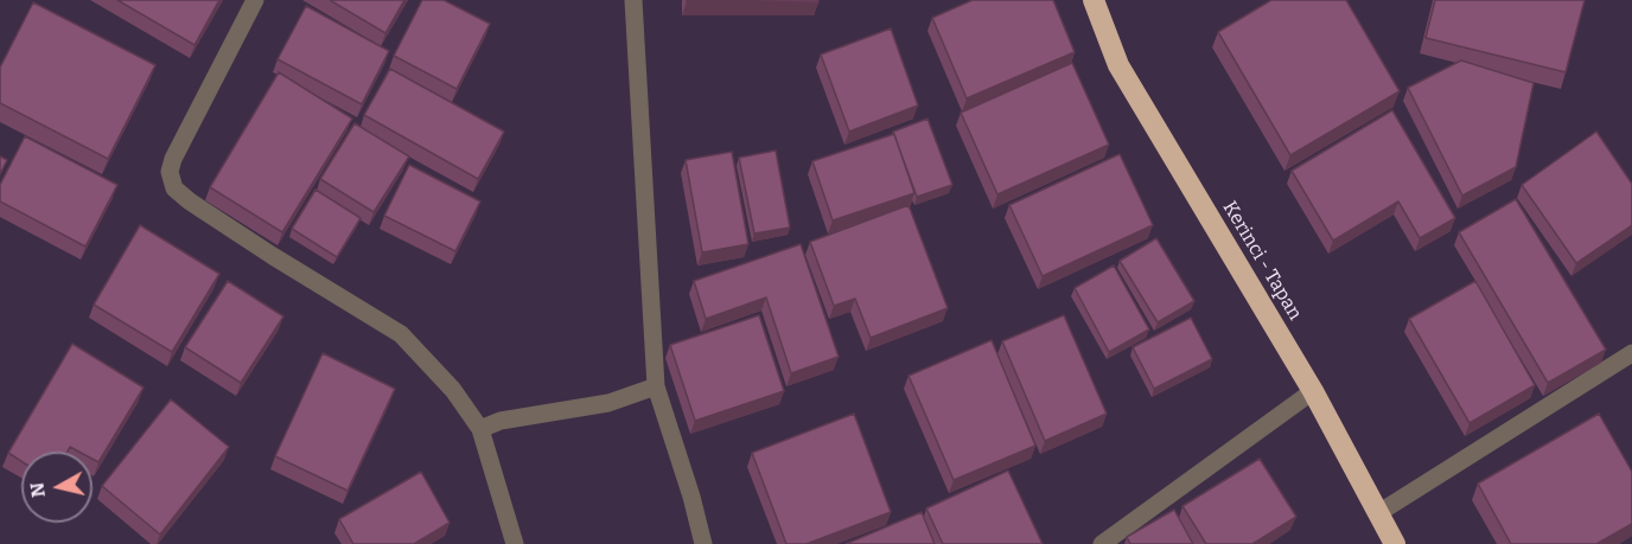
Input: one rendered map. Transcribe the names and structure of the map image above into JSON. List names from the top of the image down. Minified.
{"streets":{"highway":["Kerinci - Tapan"]},"north":"left"}
